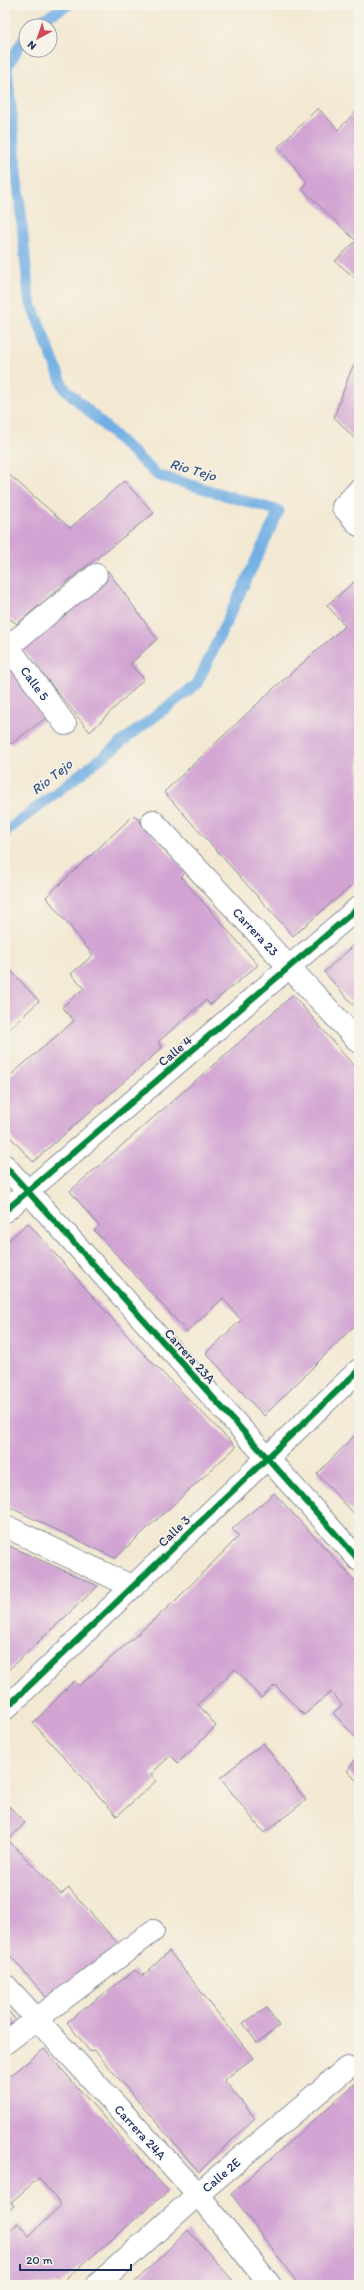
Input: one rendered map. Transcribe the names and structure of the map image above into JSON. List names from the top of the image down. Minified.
{"streets":{"street":["Calle 5","Carrera 23","Calle 4","Carrera 23A","Calle 3","Carrera 24A","Calle 2E"]},"crossings":[["Carrera 23","Calle 4"],["Calle 4","Carrera 23A"],["Carrera 23A","Calle 3"],["Carrera 24A","Calle 2E"]],"water":["Rio Tejo"],"scale_bar":"20 m","north":"bottom left"}
